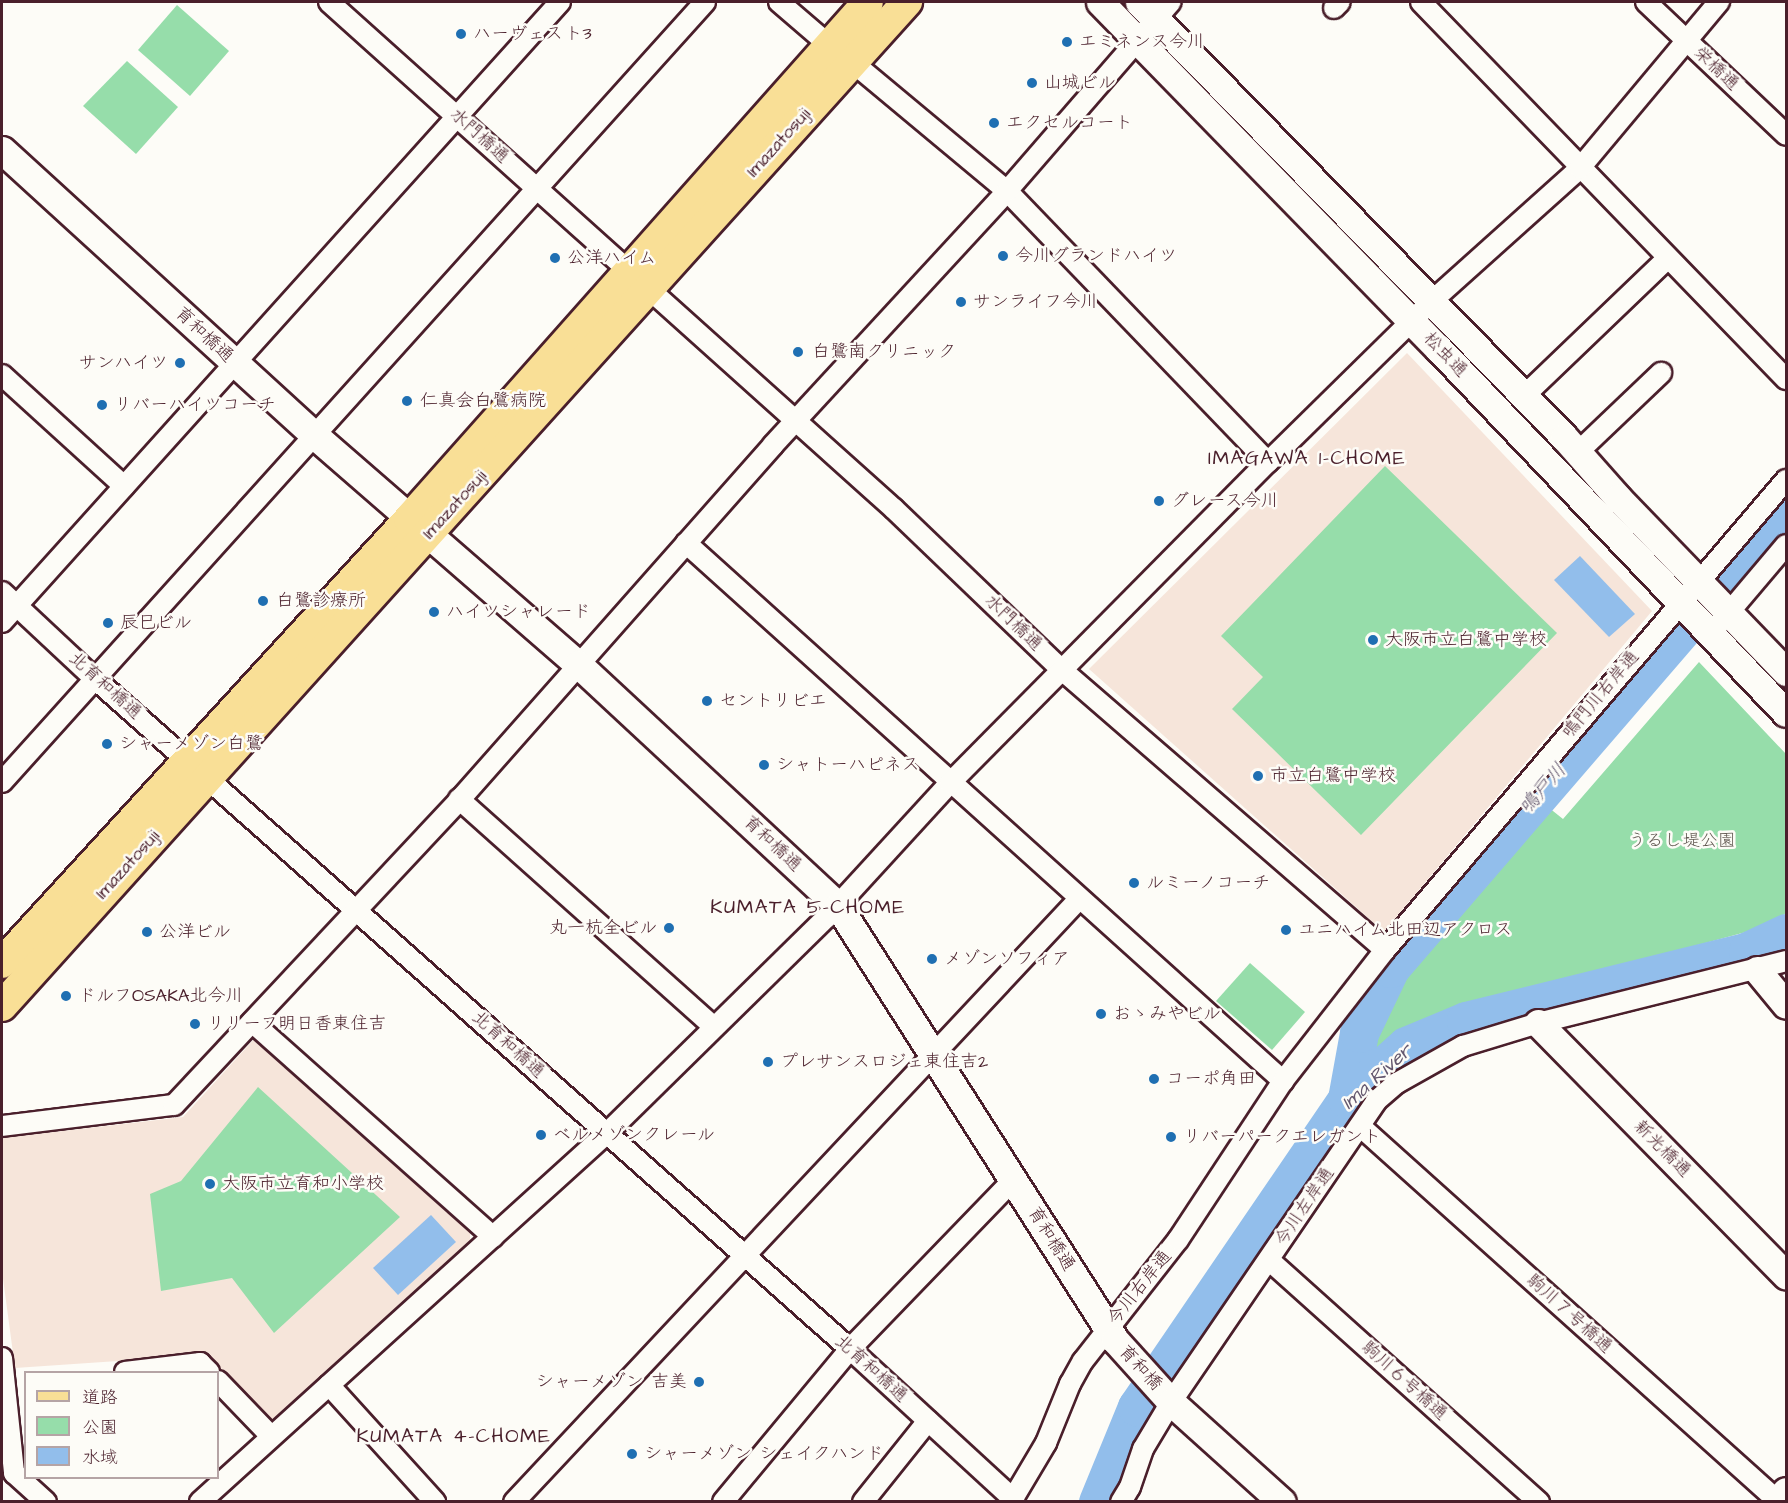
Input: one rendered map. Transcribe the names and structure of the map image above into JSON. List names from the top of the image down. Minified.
{"streets":{"main road":["Imazatosuji"],"street":["栄橋通","水門橋通","育和橋通","松虫通","北育和橋通","鳴門川右岸通","新光橋通","今川左岸通","今川右岸通","駒川７号橋通","育和橋","駒川６号橋通"]},"crossings":[["水門橋通","Imazatosuji"],["水門橋通","鳴門川右岸通"],["Imazatosuji","育和橋通"],["Imazatosuji","北育和橋通"],["育和橋通","今川右岸通"],["育和橋通","育和橋"],["松虫通","鳴門川右岸通"],["北育和橋通","今川右岸通"],["鳴門川右岸通","今川右岸通"],["新光橋通","今川左岸通"],["今川左岸通","駒川７号橋通"],["今川左岸通","育和橋"],["今川左岸通","駒川６号橋通"],["今川右岸通","育和橋"]],"districts":["IMAGAWA 1-CHOME","KUMATA 5-CHOME","KUMATA 4-CHOME"],"water":["鳴戸川","Ima River"],"parks":["うるし堤公園"],"places":["ハーヴェスト3","エミネンス今川","山城ビル","エクセルコート","今川グランドハイツ","公洋ハイム","サンライフ今川","白鷺南クリニック","サンハイツ","仁真会白鷺病院","リバーハイツコーチ","グレース今川","白鷺診療所","ハイツシャレード","辰巳ビル","大阪市立白鷺中学校","セントリビエ","シャーメゾン白鷺","シャトーハピネス","市立白鷺中学校","ルミーノコーチ","丸一杭全ビル","ユニハイム北田辺アクロス","公洋ビル","メゾンソフィア","ドルフOSAKA北今川","おゝみやビル","リリーフ明日香東住吉","プレサンスロジェ東住吉2","コーポ角田","ベルメゾンクレール","リバーパークエレガント","大阪市立育和小学校","シャーメゾン 吉美","シャーメゾン シェイクハンド"],"legend":["道路","公園","水域"]}
